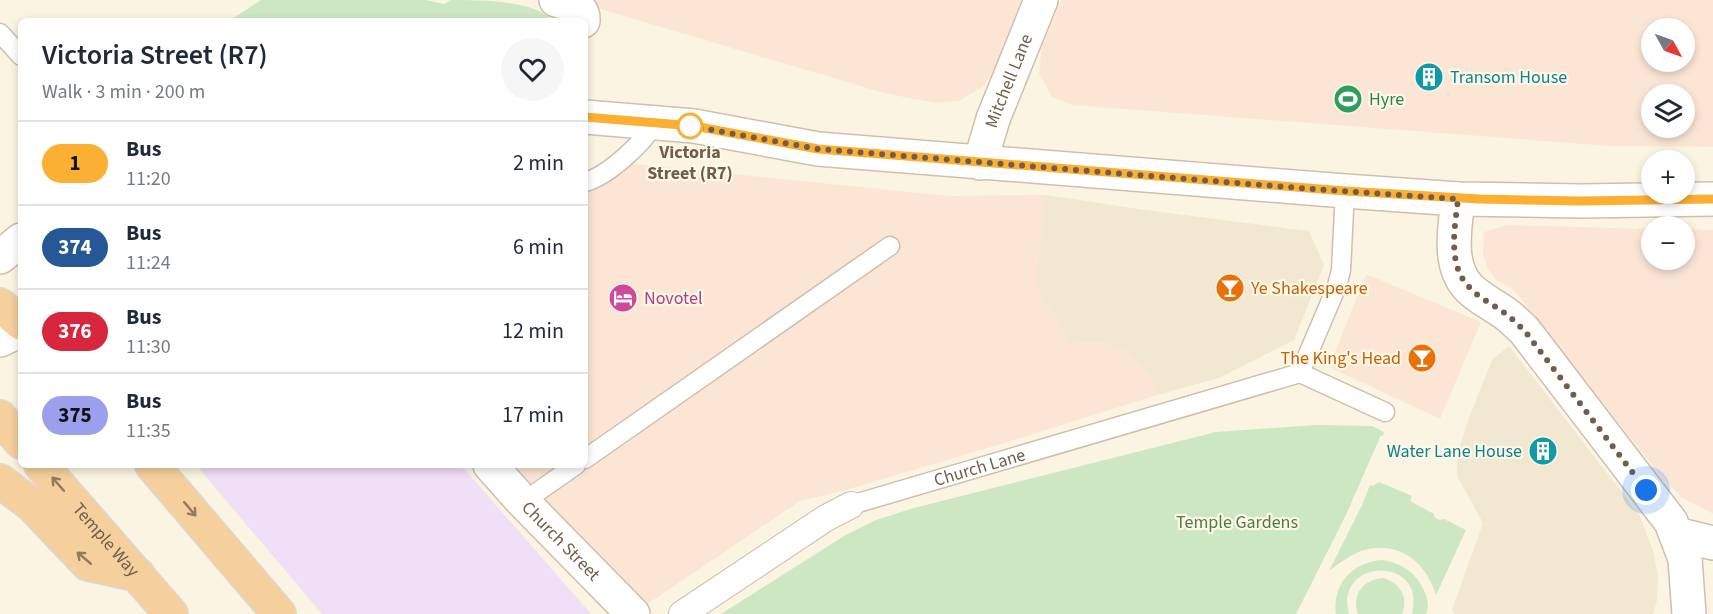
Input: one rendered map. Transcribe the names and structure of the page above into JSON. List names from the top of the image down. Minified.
{"streets":{"highway":["Temple Way"],"main road":["Mitchell Lane","Church Street"],"street":["Church Lane"]},"parks":["Temple Gardens"],"places":{"building":["Transom House","Water Lane House"],"sports":["Hyre"],"other":["Victoria Street (R7)"],"bar":["Ye Shakespeare","The King's Head"],"hotel":["Novotel"]},"lines":["bus line 1"],"north":"bottom right","page":{"map_buttons":["+","−"],"heading":["Victoria Street (R7)","Walk · 3 min · 200 m"],"list":[{"mark":"1","name":"Bus","note":"11:20","value":"2 min"},{"mark":"374","name":"Bus","note":"11:24","value":"6 min"},{"mark":"376","name":"Bus","note":"11:30","value":"12 min"},{"mark":"375","name":"Bus","note":"11:35","value":"17 min"}]}}
